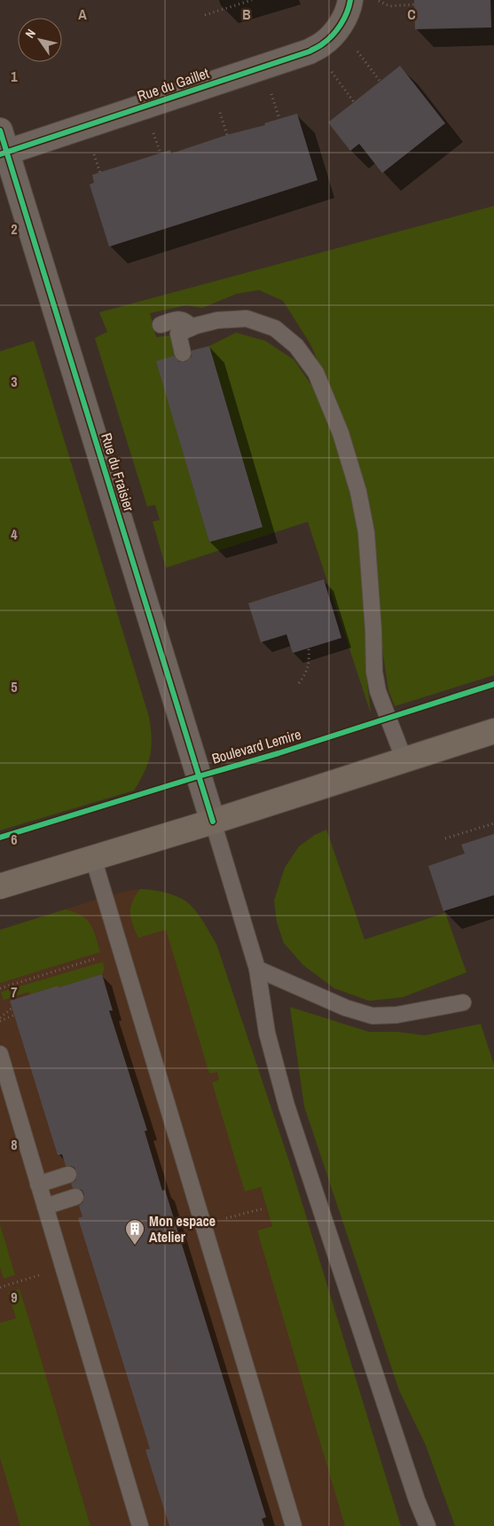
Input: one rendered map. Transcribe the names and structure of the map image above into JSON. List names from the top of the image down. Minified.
{"streets":{"street":["Rue du Gaillet","Rue du Fraisier"],"cycle path":["Boulevard Lemire"]},"crossings":[["Rue du Gaillet","Rue du Fraisier"]],"places":{"building":["Mon espace Atelier"]},"north":"top left","grid":{"columns":["A","B","C"],"rows":["1","2","3","4","5","6","7","8","9"]}}
